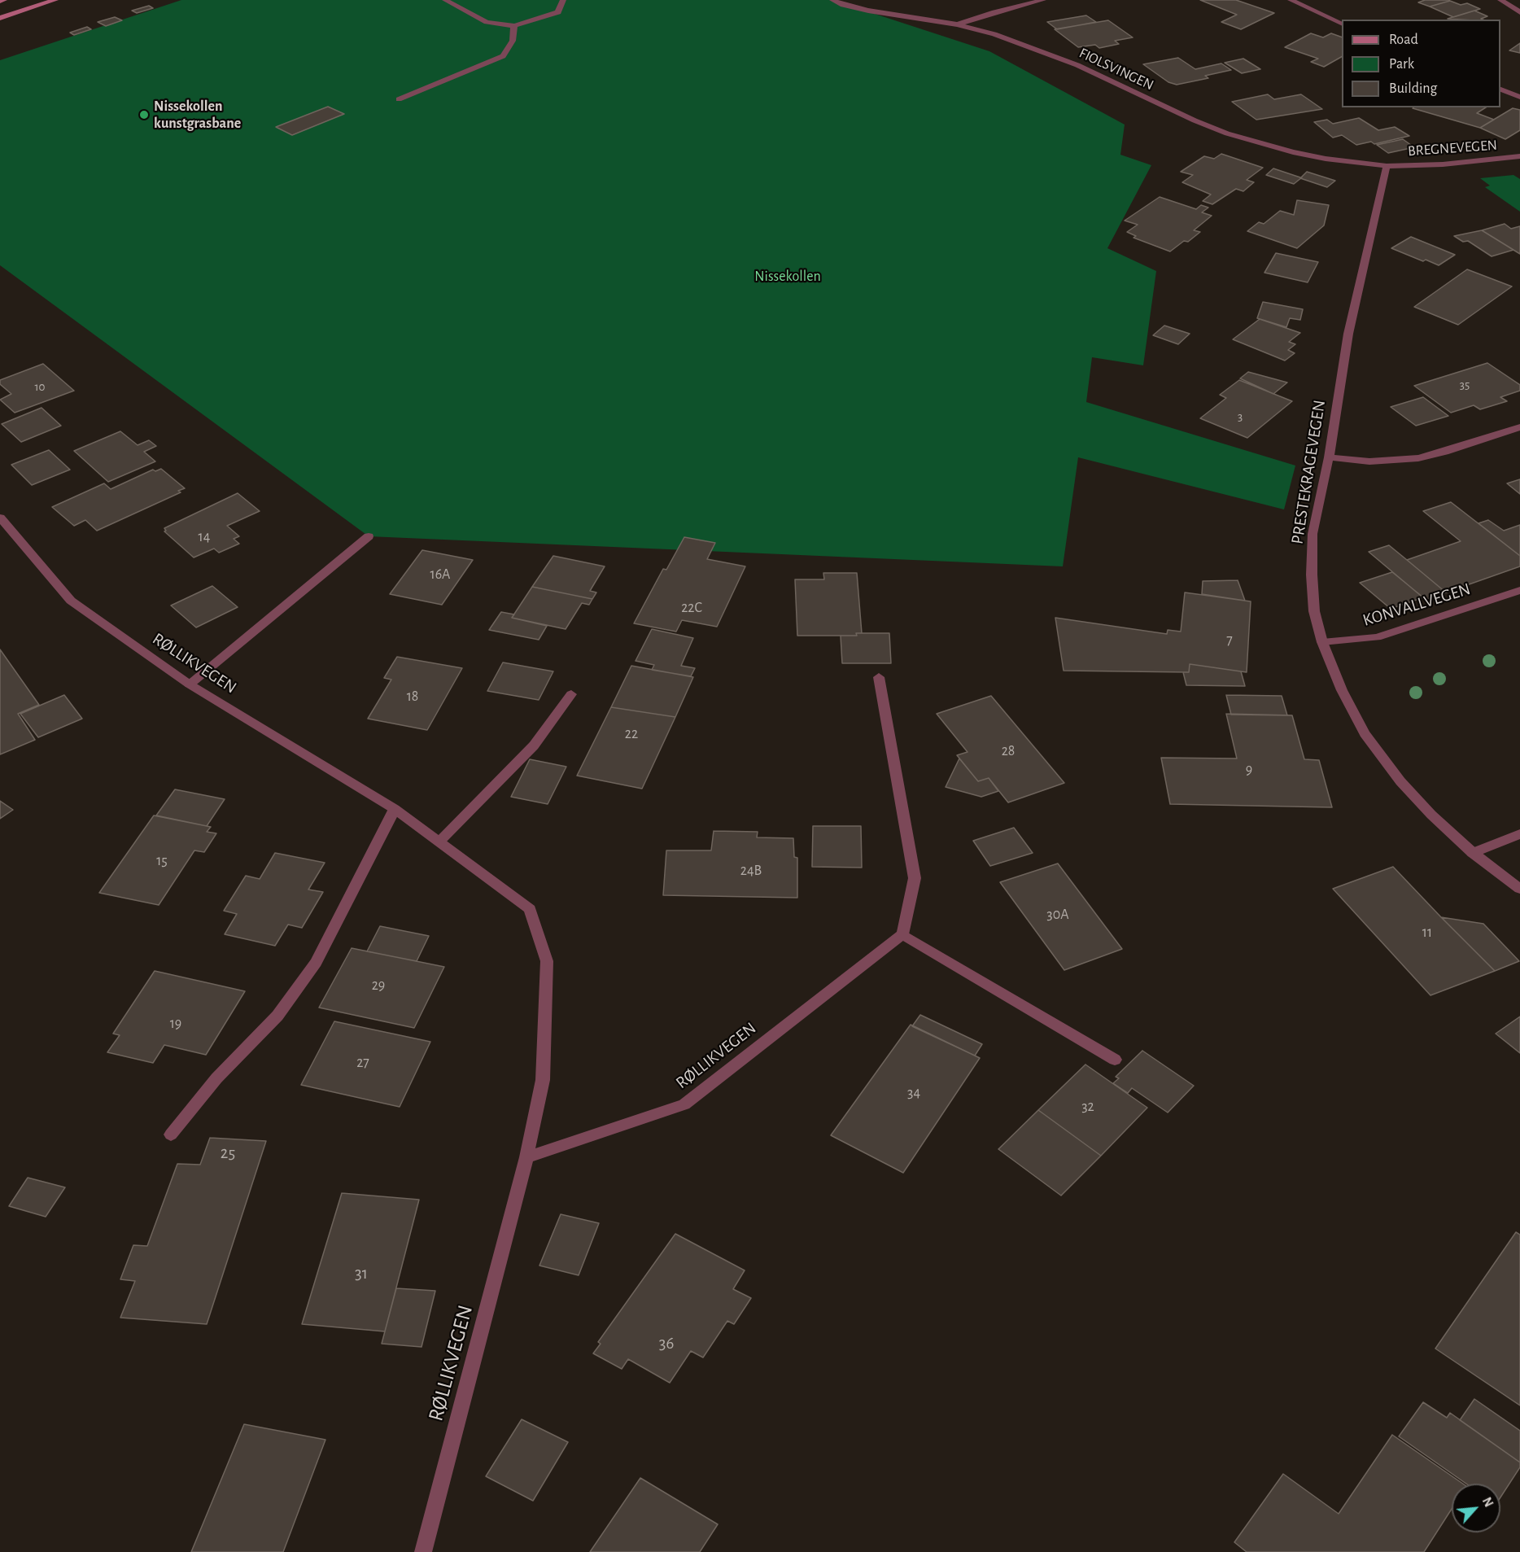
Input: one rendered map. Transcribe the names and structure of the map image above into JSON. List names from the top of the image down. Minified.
{"streets":{"street":["FIOLSVINGEN","BREGNEVEGEN","PRESTEKRAGEVEGEN","KONVALLVEGEN","RØLLIKVEGEN"]},"crossings":[["FIOLSVINGEN","BREGNEVEGEN"],["FIOLSVINGEN","PRESTEKRAGEVEGEN"],["BREGNEVEGEN","PRESTEKRAGEVEGEN"],["PRESTEKRAGEVEGEN","KONVALLVEGEN"]],"parks":["Nissekollen"],"places":["Nissekollen kunstgrasbane"],"house_numbers":["35","10","3","14","16A","22C","7","18","22","28","9","15","24B","30A","11","29","19","27","34","32","25","31","36"],"legend":["Road","Park","Building"],"north":"top right"}
